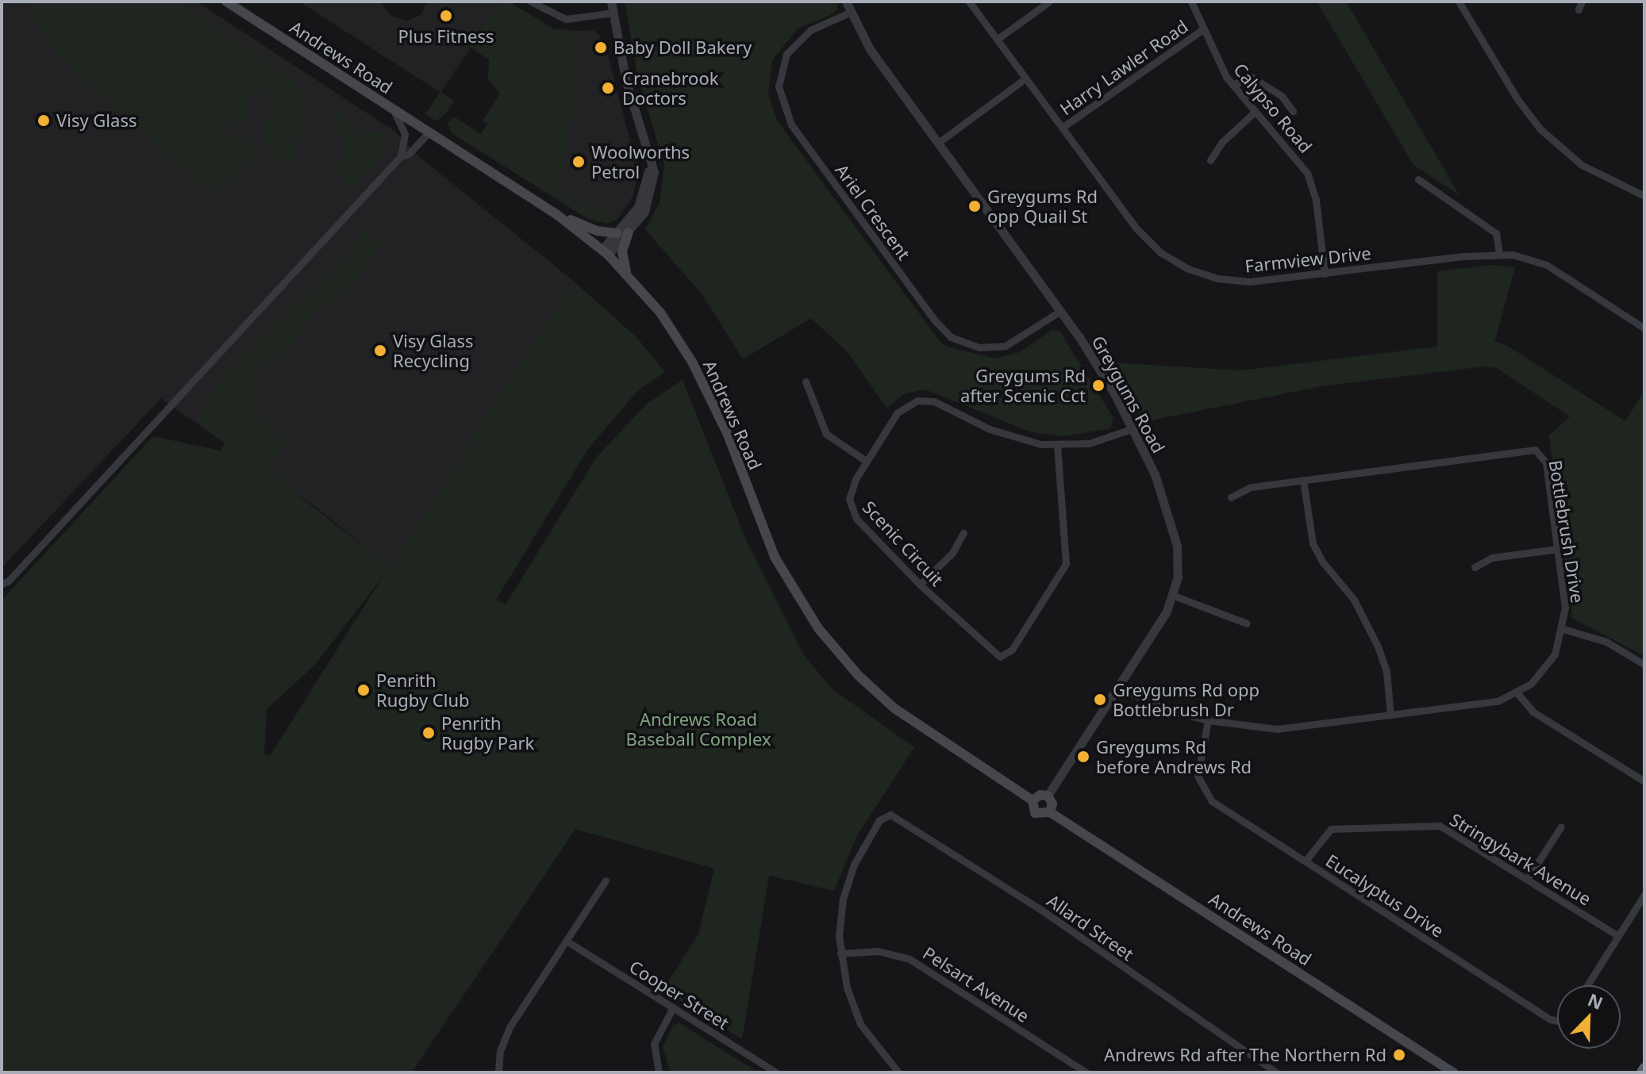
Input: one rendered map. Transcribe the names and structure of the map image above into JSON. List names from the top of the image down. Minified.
{"streets":{"main road":["Andrews Road"],"street":["Harry Lawler Road","Calypso Road","Ariel Crescent","Farmview Drive","Greygums Road","Bottlebrush Drive","Scenic Circuit","Stringybark Avenue","Eucalyptus Drive","Allard Street","Pelsart Avenue","Cooper Street"]},"crossings":[["Andrews Road","Greygums Road"],["Harry Lawler Road","Calypso Road"],["Harry Lawler Road","Farmview Drive"],["Calypso Road","Farmview Drive"],["Ariel Crescent","Greygums Road"],["Greygums Road","Bottlebrush Drive"],["Greygums Road","Scenic Circuit"],["Stringybark Avenue","Eucalyptus Drive"],["Allard Street","Pelsart Avenue"]],"parks":["Andrews Road Baseball Complex"],"places":["Plus Fitness","Baby Doll Bakery","Cranebrook Doctors","Visy Glass","Woolworths Petrol","Greygums Rd opp Quail St","Visy Glass Recycling","Greygums Rd after Scenic Cct","Penrith Rugby Club","Greygums Rd opp Bottlebrush Dr","Penrith Rugby Park","Greygums Rd before Andrews Rd","Andrews Rd after The Northern Rd"],"north":"top right"}
